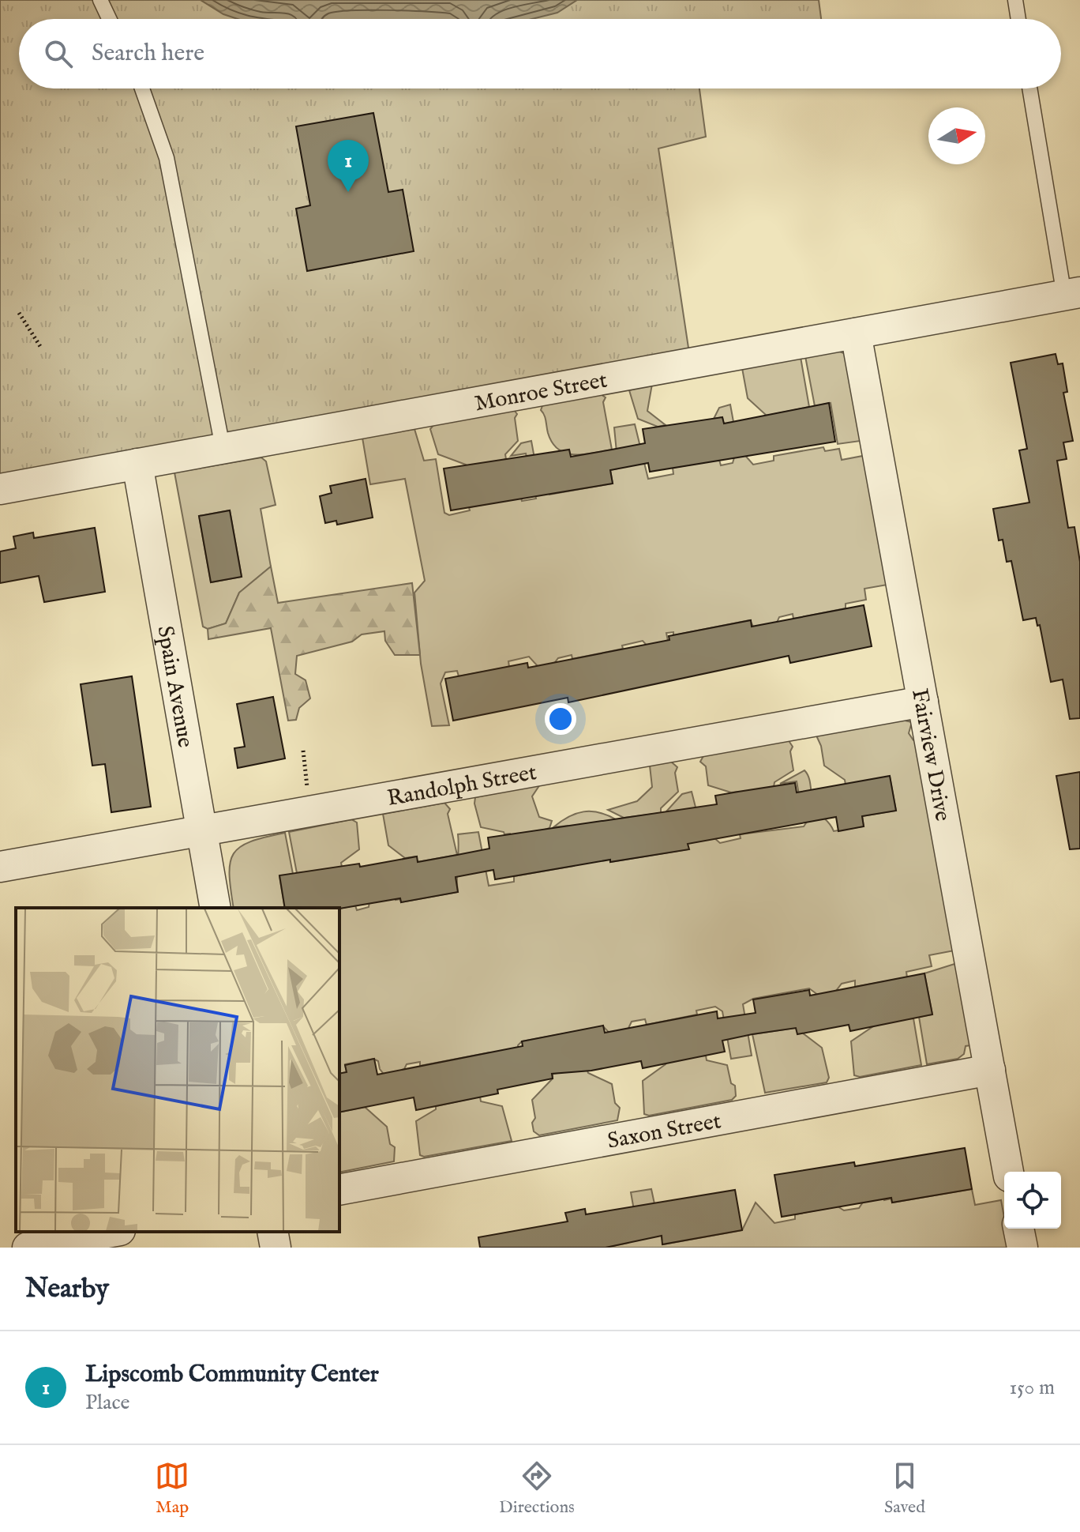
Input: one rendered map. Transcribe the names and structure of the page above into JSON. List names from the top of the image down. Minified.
{"streets":{"street":["Monroe Street","Spain Avenue","Fairview Drive","Randolph Street","Saxon Street"]},"crossings":[["Monroe Street","Spain Avenue"],["Monroe Street","Fairview Drive"],["Spain Avenue","Randolph Street"],["Fairview Drive","Randolph Street"],["Fairview Drive","Saxon Street"]],"north":"right","page":{"search":"Search here","pins":"1","heading":"Nearby","list":[{"mark":"1","name":"Lipscomb Community Center","note":"Place","value":"150 m"}],"nav":["Map","Directions","Saved"]}}
